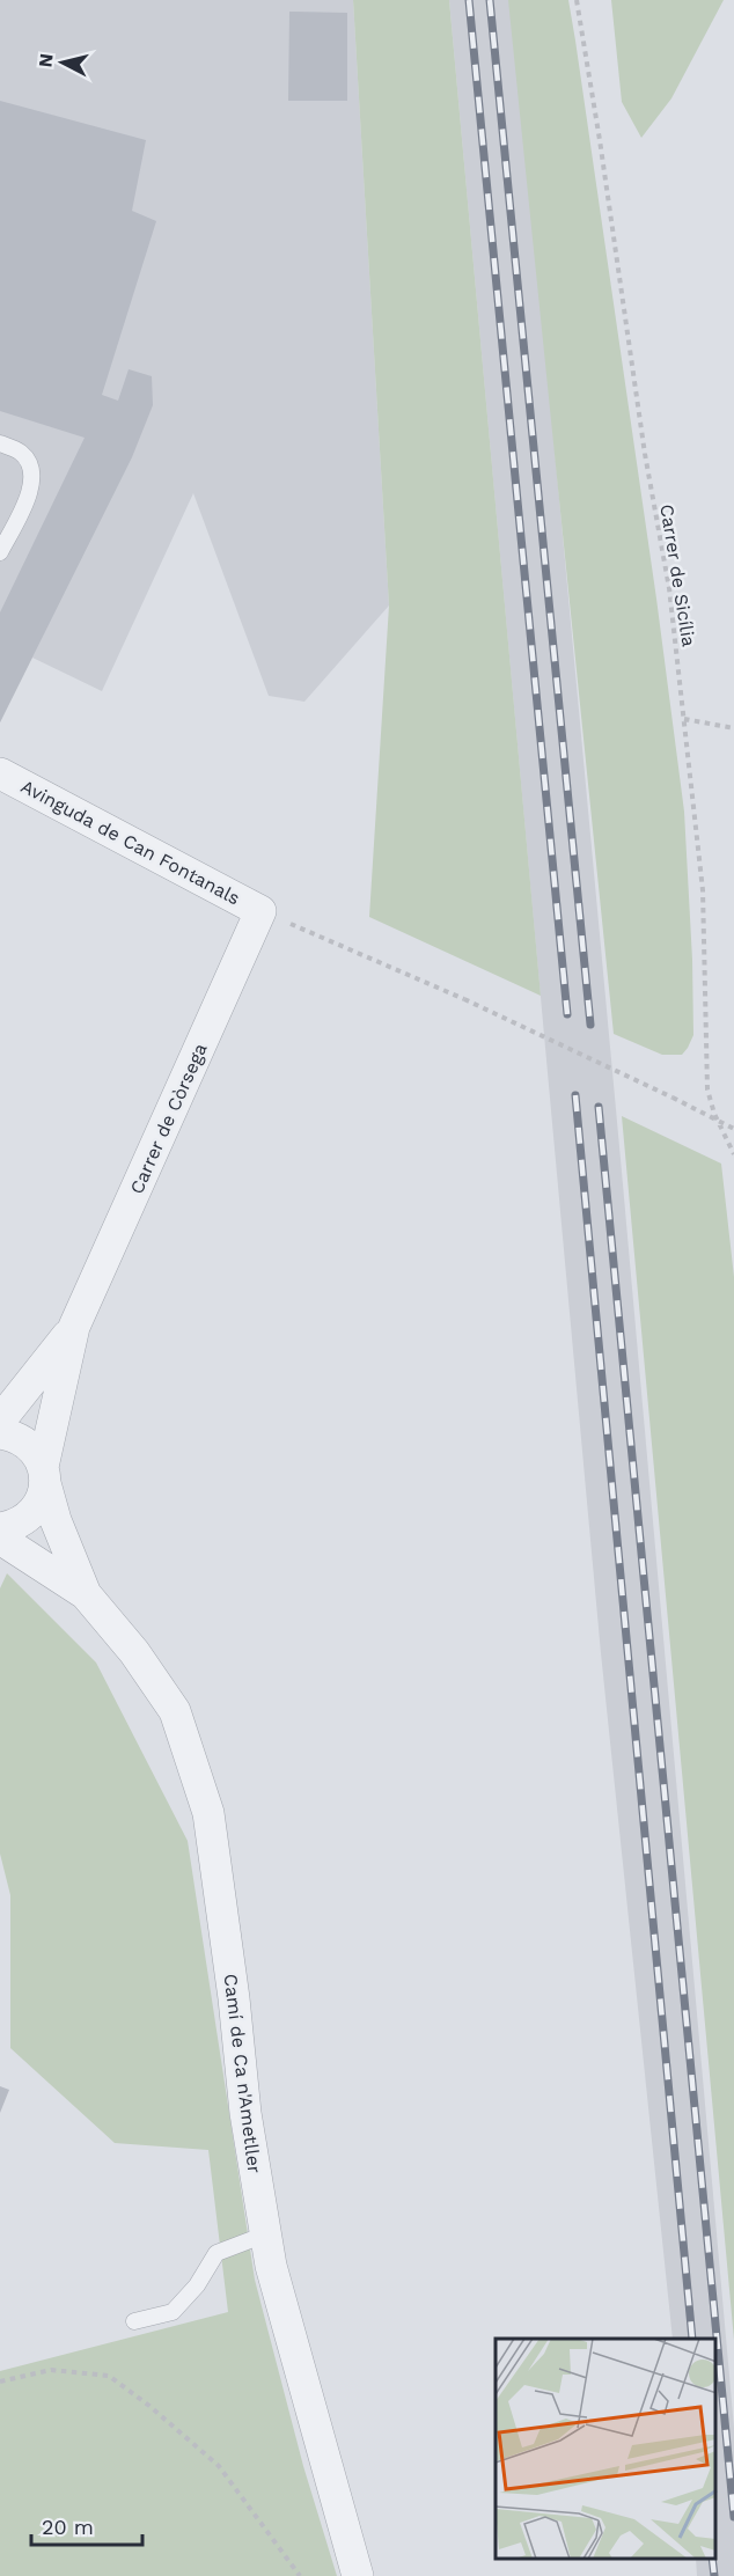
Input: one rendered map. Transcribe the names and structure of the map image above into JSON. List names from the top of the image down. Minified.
{"streets":{"street":["Avinguda de Can Fontanals","Carrer de Còrsega","Camí de Ca n'Ametller"],"path":["Carrer de Sicília"]},"crossings":[["Avinguda de Can Fontanals","Carrer de Còrsega"],["Carrer de Còrsega","Camí de Ca n'Ametller"]],"scale_bar":"20 m","north":"left"}
